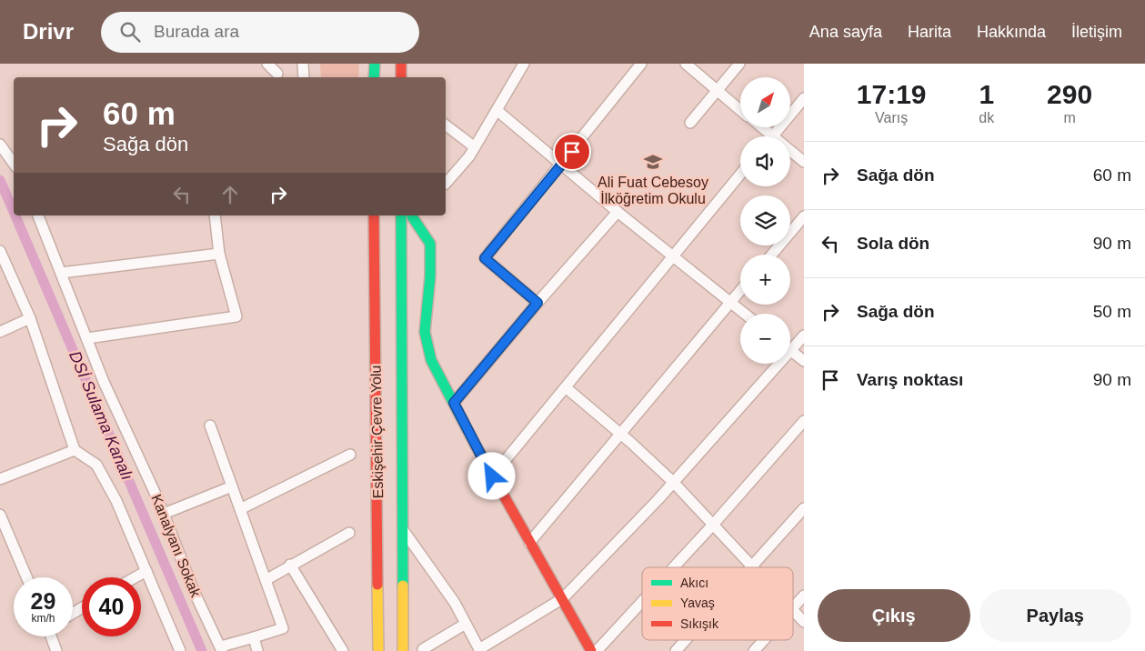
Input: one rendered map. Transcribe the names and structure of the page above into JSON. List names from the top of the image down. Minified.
{"streets":{"main road":["Eskişehir Çevre Yolu"],"street":["Kanalyanı Sokak"]},"water":["DSİ Sulama Kanalı"],"places":{"school or university":["Ali Fuat Cebesoy İlköğretim Okulu"]},"legend":["Akıcı","Yavaş","Sıkışık"],"north":"top right","page":{"header":"Drivr","search":"Burada ara","nav":["Ana sayfa","Harita","Hakkında","İletişim"],"eta":["17:19","Varış","1","dk","290","m"],"map_buttons":["+","−"],"turn":["60 m","Sağa dön"],"list":[{"name":"Sağa dön","value":"60 m"},{"name":"Sola dön","value":"90 m"},{"name":"Sağa dön","value":"50 m"},{"name":"Varış noktası","value":"90 m"}],"speed":"29 km/h","limit":"40","buttons":["Çıkış","Paylaş"]}}
